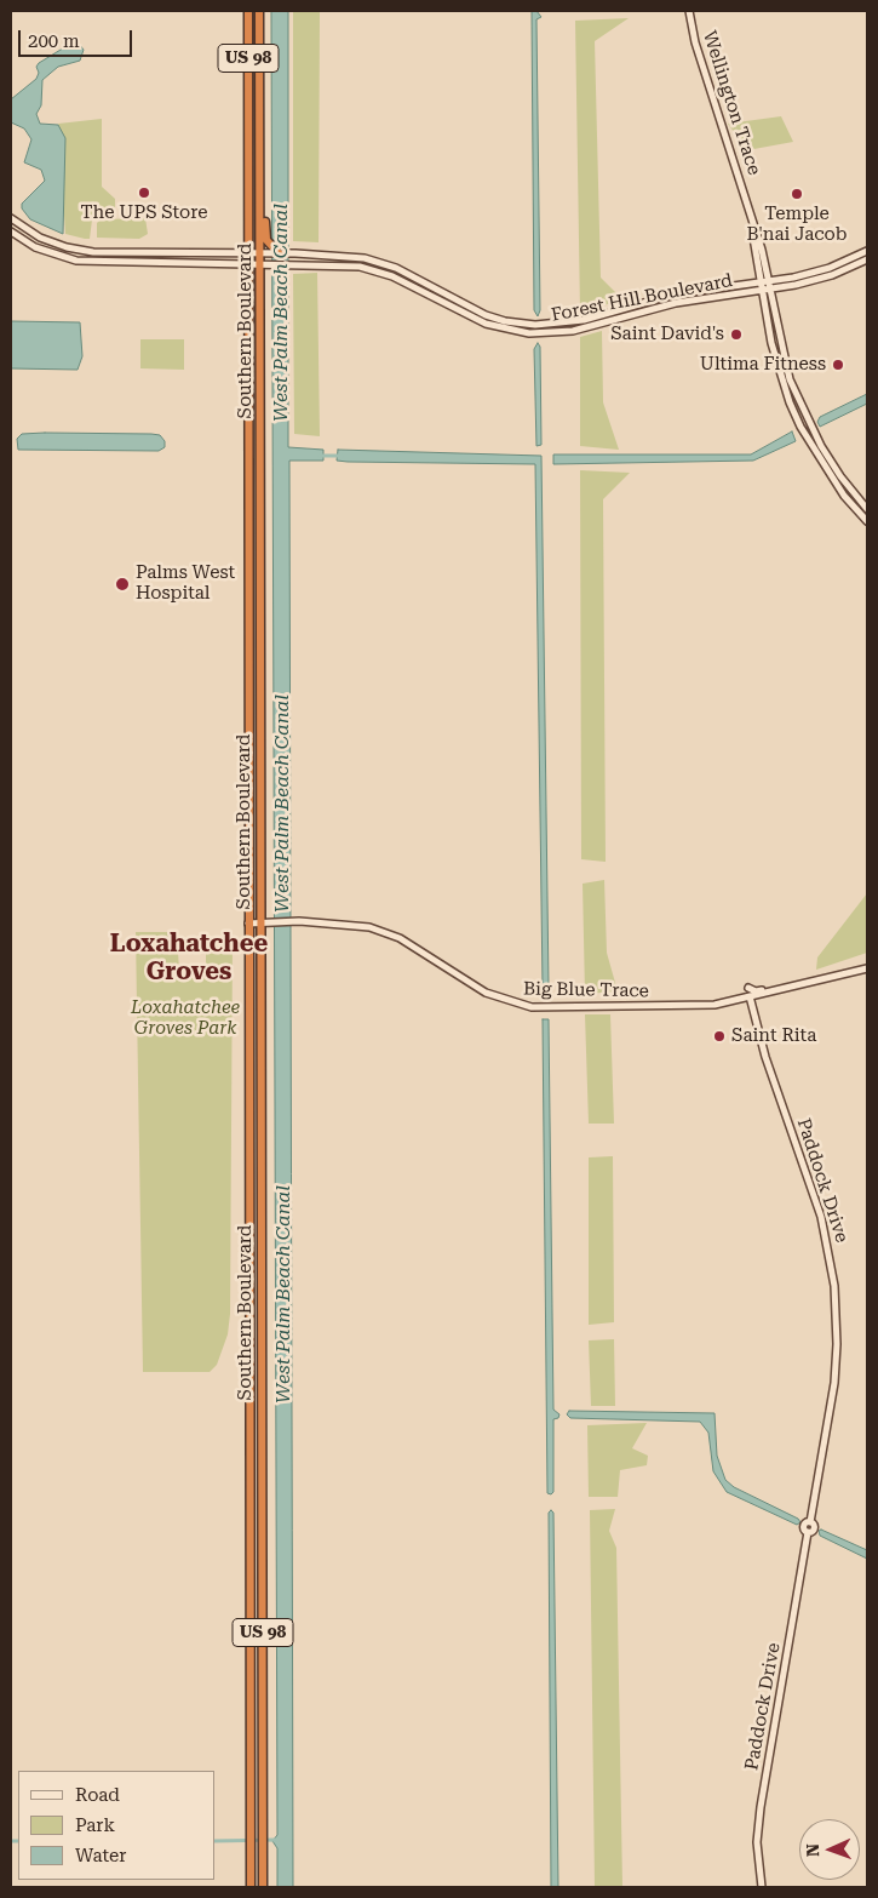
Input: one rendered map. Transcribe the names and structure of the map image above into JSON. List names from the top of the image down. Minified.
{"streets":{"highway":["US 98","Southern Boulevard"],"street":["Wellington Trace","Forest Hill Boulevard","Big Blue Trace","Paddock Drive"]},"crossings":[["Wellington Trace","Forest Hill Boulevard"],["Forest Hill Boulevard","Southern Boulevard"],["Southern Boulevard","Big Blue Trace"],["Big Blue Trace","Paddock Drive"]],"districts":["Loxahatchee Groves"],"water":["West Palm Beach Canal"],"parks":["Loxahatchee Groves Park"],"places":["The UPS Store","Temple B'nai Jacob","Saint David's","Ultima Fitness","Palms West Hospital","Saint Rita"],"legend":["Road","Park","Water"],"scale_bar":"200 m","north":"left"}
